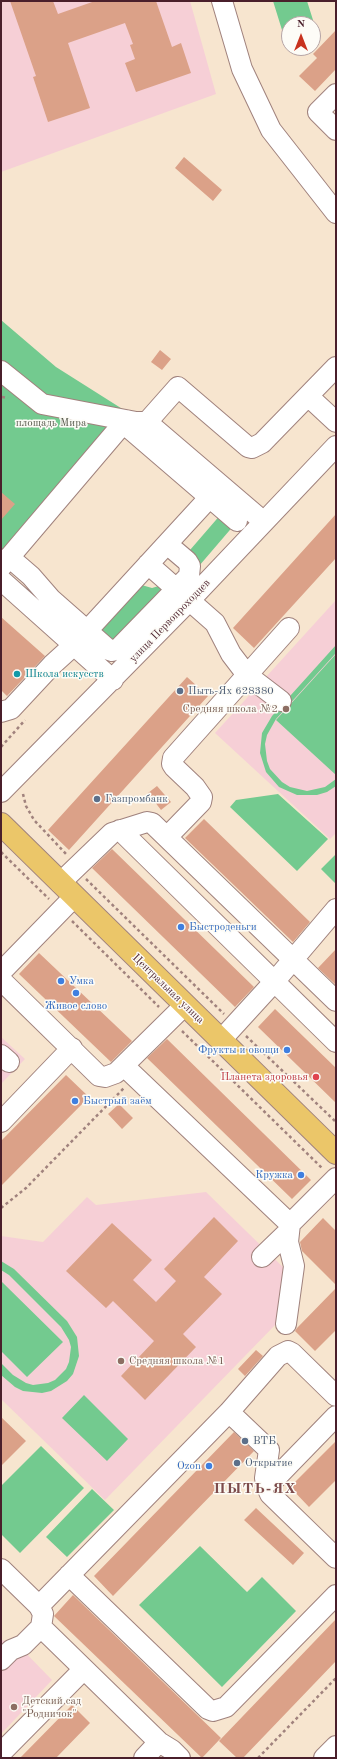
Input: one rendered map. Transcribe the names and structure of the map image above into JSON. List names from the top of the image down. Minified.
{"streets":{"main road":["Центральная улица"],"street":["улица Первопроходцев"]},"districts":["ПЫТЬ-ЯХ"],"parks":["площадь Мира"],"places":["Школа искусств","Пыть-Ях 628380","Средняя школа №2","Газпромбанк","Быстроденьги","Умка","Живое слово","Фрукты и овощи","Планета здоровья","Быстрый заём","Кружка","Средняя школа №1","ВТБ","Открытие","Ozon","Детский сад \"Родничок\""],"north":"top"}
